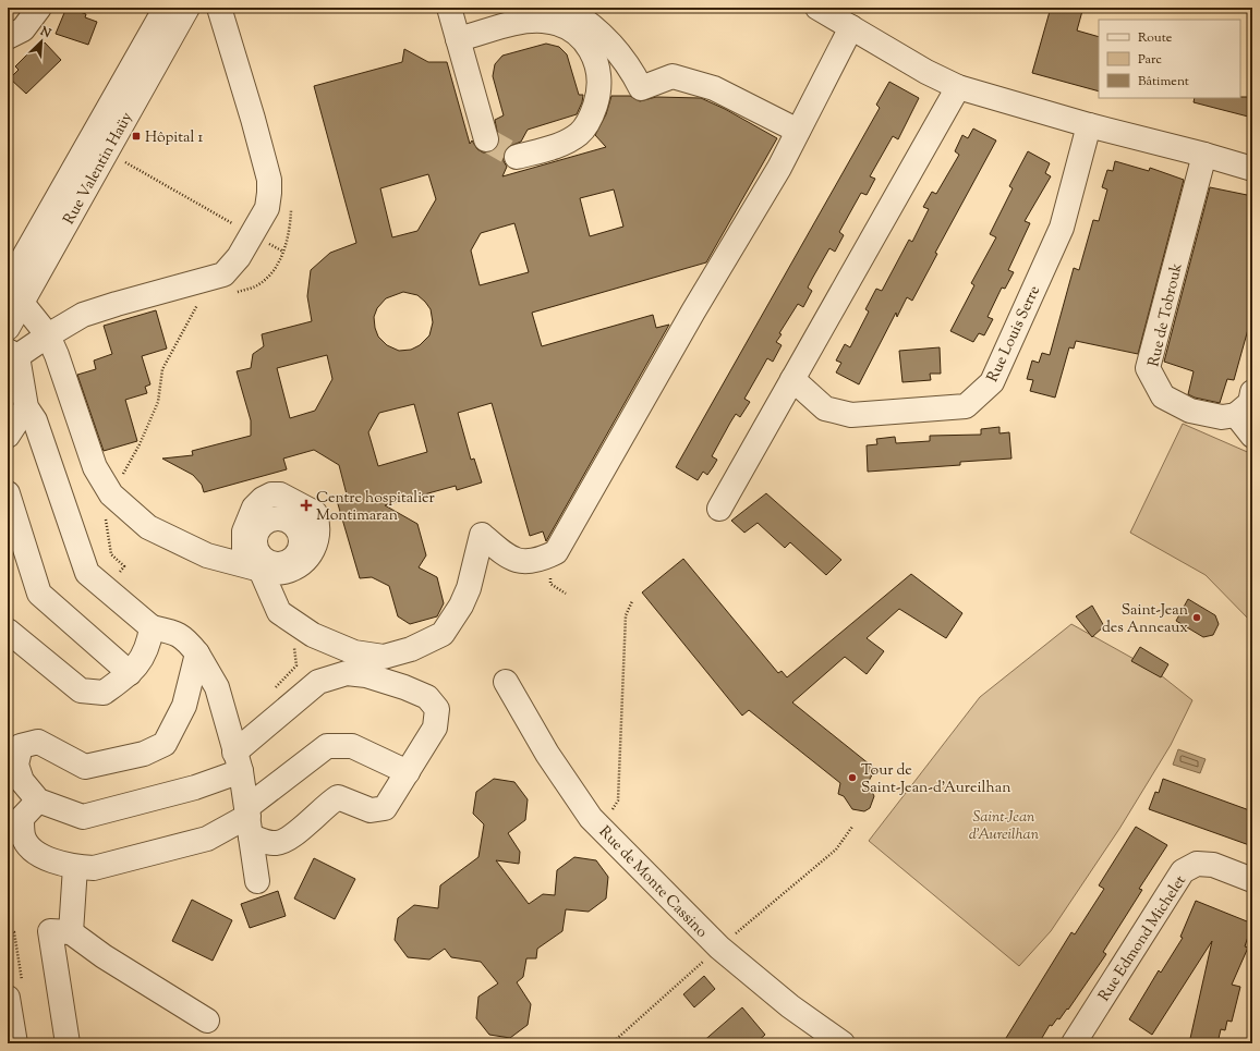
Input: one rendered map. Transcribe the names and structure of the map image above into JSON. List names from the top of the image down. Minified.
{"streets":{"street":["Rue Valentin Haüy","Rue de Tobrouk","Rue Louis Serre","Rue de Monte Cassino","Rue Edmond Michelet"]},"parks":["Saint-Jean d'Aureilhan"],"places":{"transit":["Hôpital 1"],"health":["Centre hospitalier Montimaran"],"other":["Saint-Jean des Anneaux","Tour de Saint-Jean-d'Aureilhan"]},"legend":["Route","Parc","Bâtiment"],"north":"top right"}
